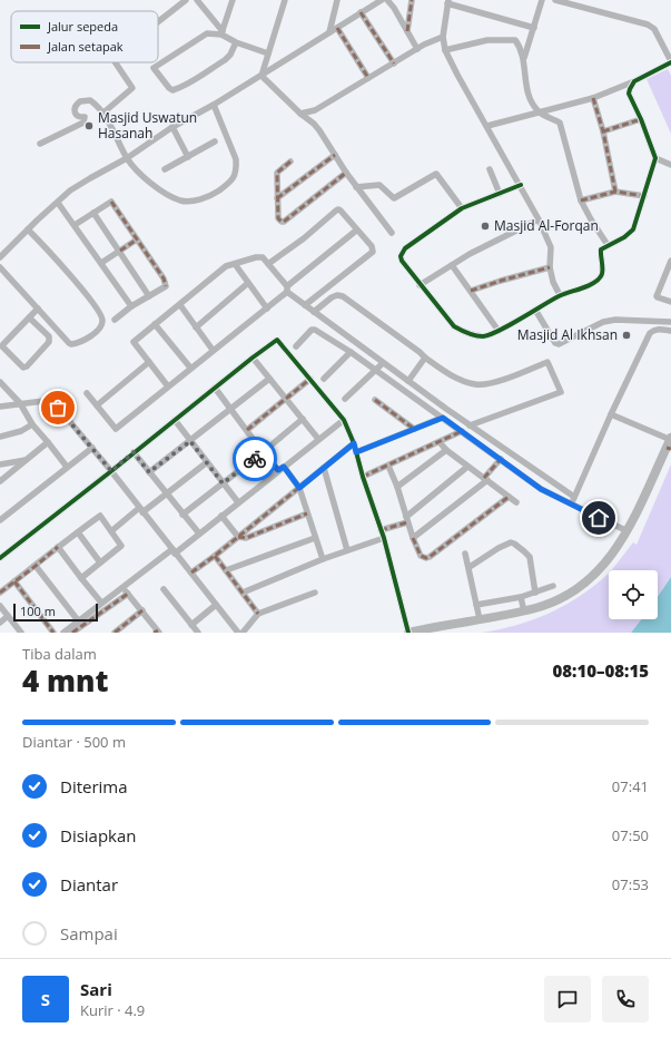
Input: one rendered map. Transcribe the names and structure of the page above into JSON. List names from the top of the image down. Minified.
{"places":["Masjid Uswatun Hasanah","Masjid Al-Forqan","Masjid Al Ikhsan"],"legend":["Jalur sepeda","Jalan setapak"],"scale_bar":"100 m","page":{"scale":"100 m","heading":["4 mnt","Tiba dalam","08:10–08:15"],"panel":["Sari","Kurir · 4.9"],"bar":"Diantar · 500 m","list":[["Diterima","07:41"],["Disiapkan","07:50"],["Diantar","07:53"],"Sampai"],"round":"S"}}
